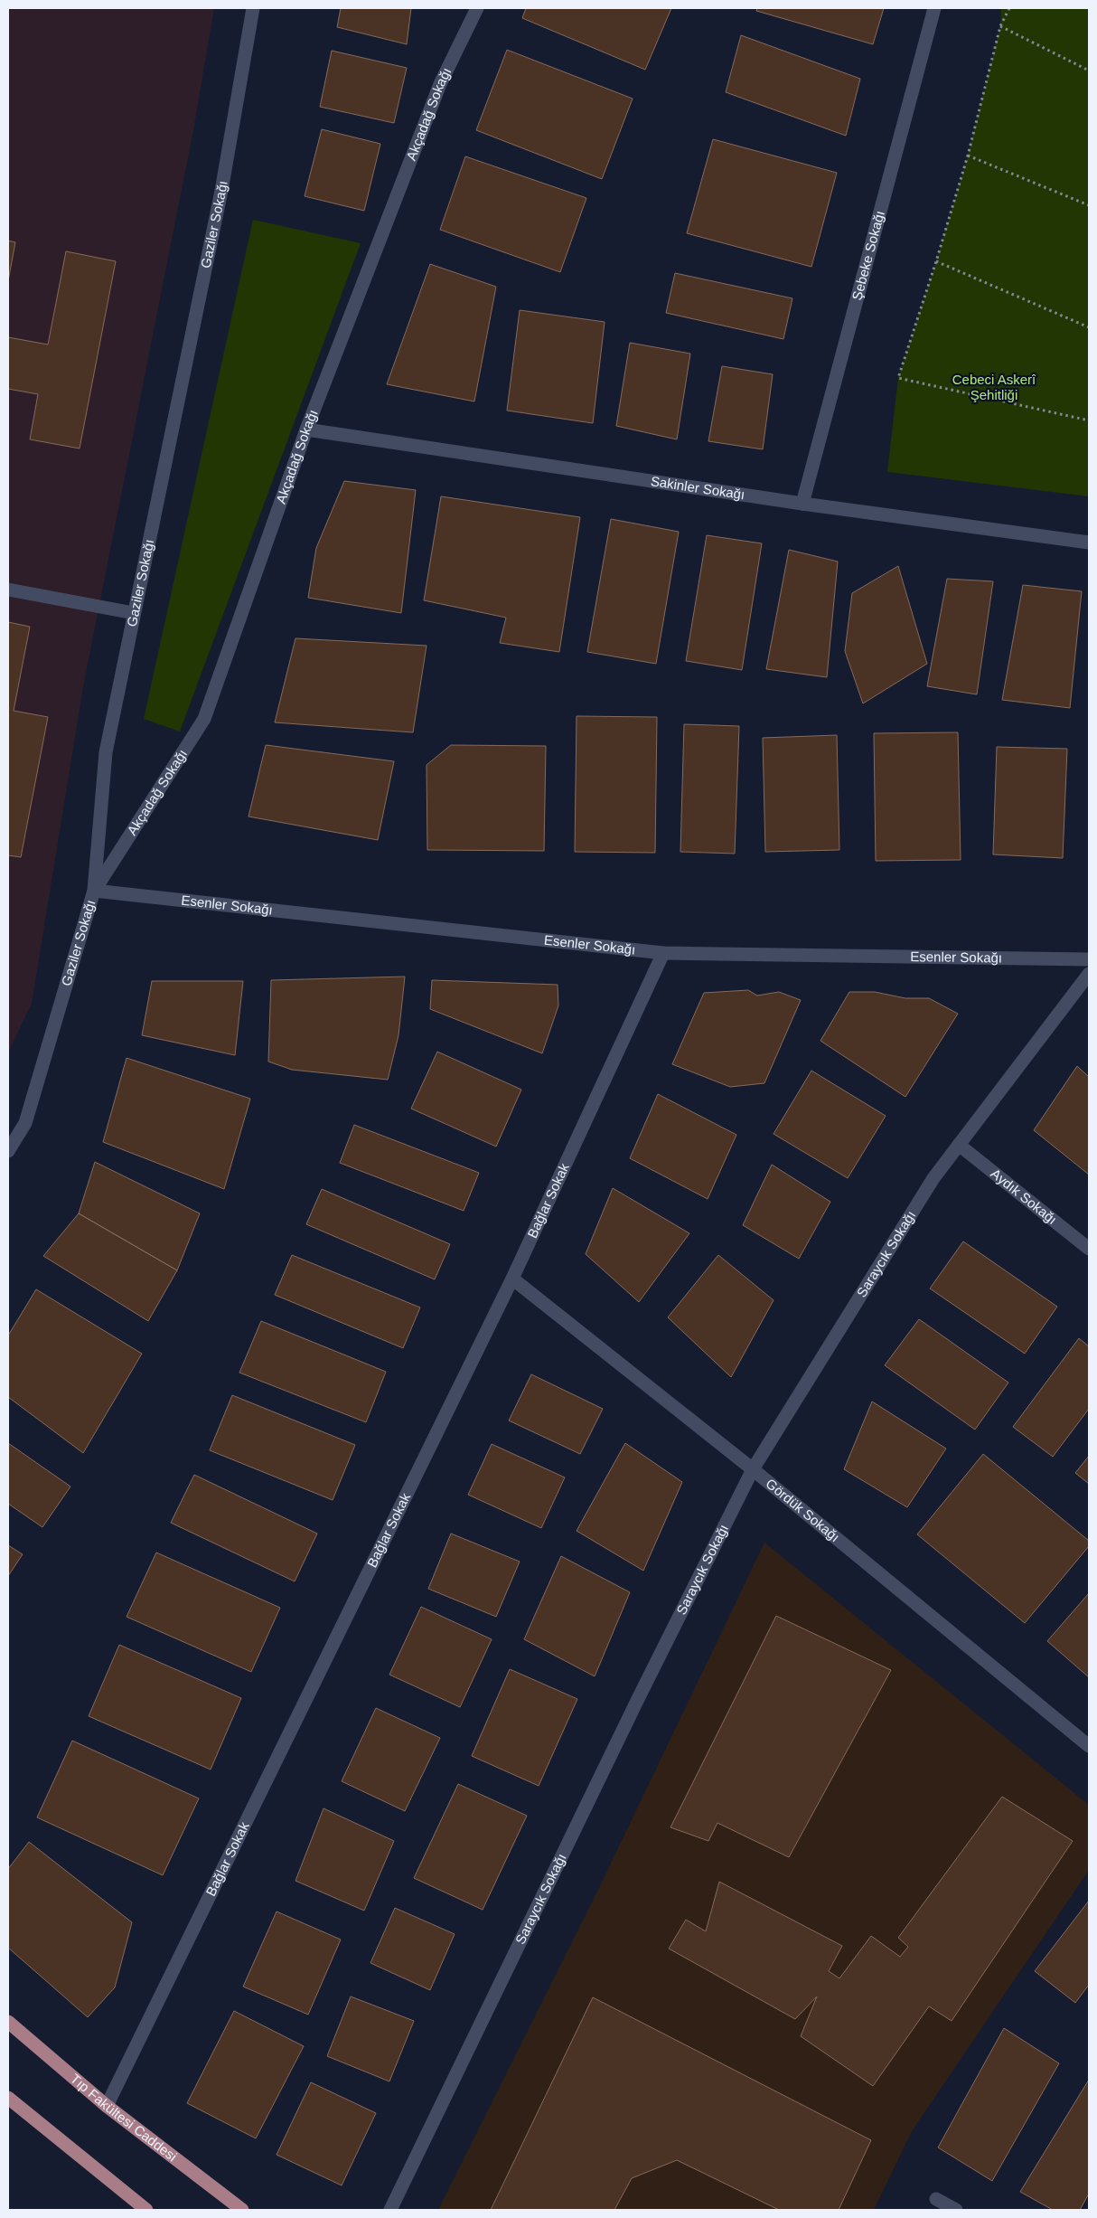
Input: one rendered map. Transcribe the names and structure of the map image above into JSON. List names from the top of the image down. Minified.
{"streets":{"main road":["Tıp Fakültesi Caddesi"],"street":["Akçadağ Sokağı","Gaziler Sokağı","Şebeke Sokağı","Sakinler Sokağı","Esenler Sokağı","Aydık Sokağı","Bağlar Sokak","Saraycık Sokağı","Gördük Sokağı"]},"crossings":[["Akçadağ Sokağı","Gaziler Sokağı"],["Akçadağ Sokağı","Sakinler Sokağı"],["Akçadağ Sokağı","Esenler Sokağı"],["Gaziler Sokağı","Esenler Sokağı"],["Şebeke Sokağı","Sakinler Sokağı"],["Esenler Sokağı","Bağlar Sokak"],["Aydık Sokağı","Saraycık Sokağı"],["Bağlar Sokak","Gördük Sokağı"],["Bağlar Sokak","Tıp Fakültesi Caddesi"],["Saraycık Sokağı","Gördük Sokağı"]],"parks":["Cebeci Askerî Şehitliği"]}
